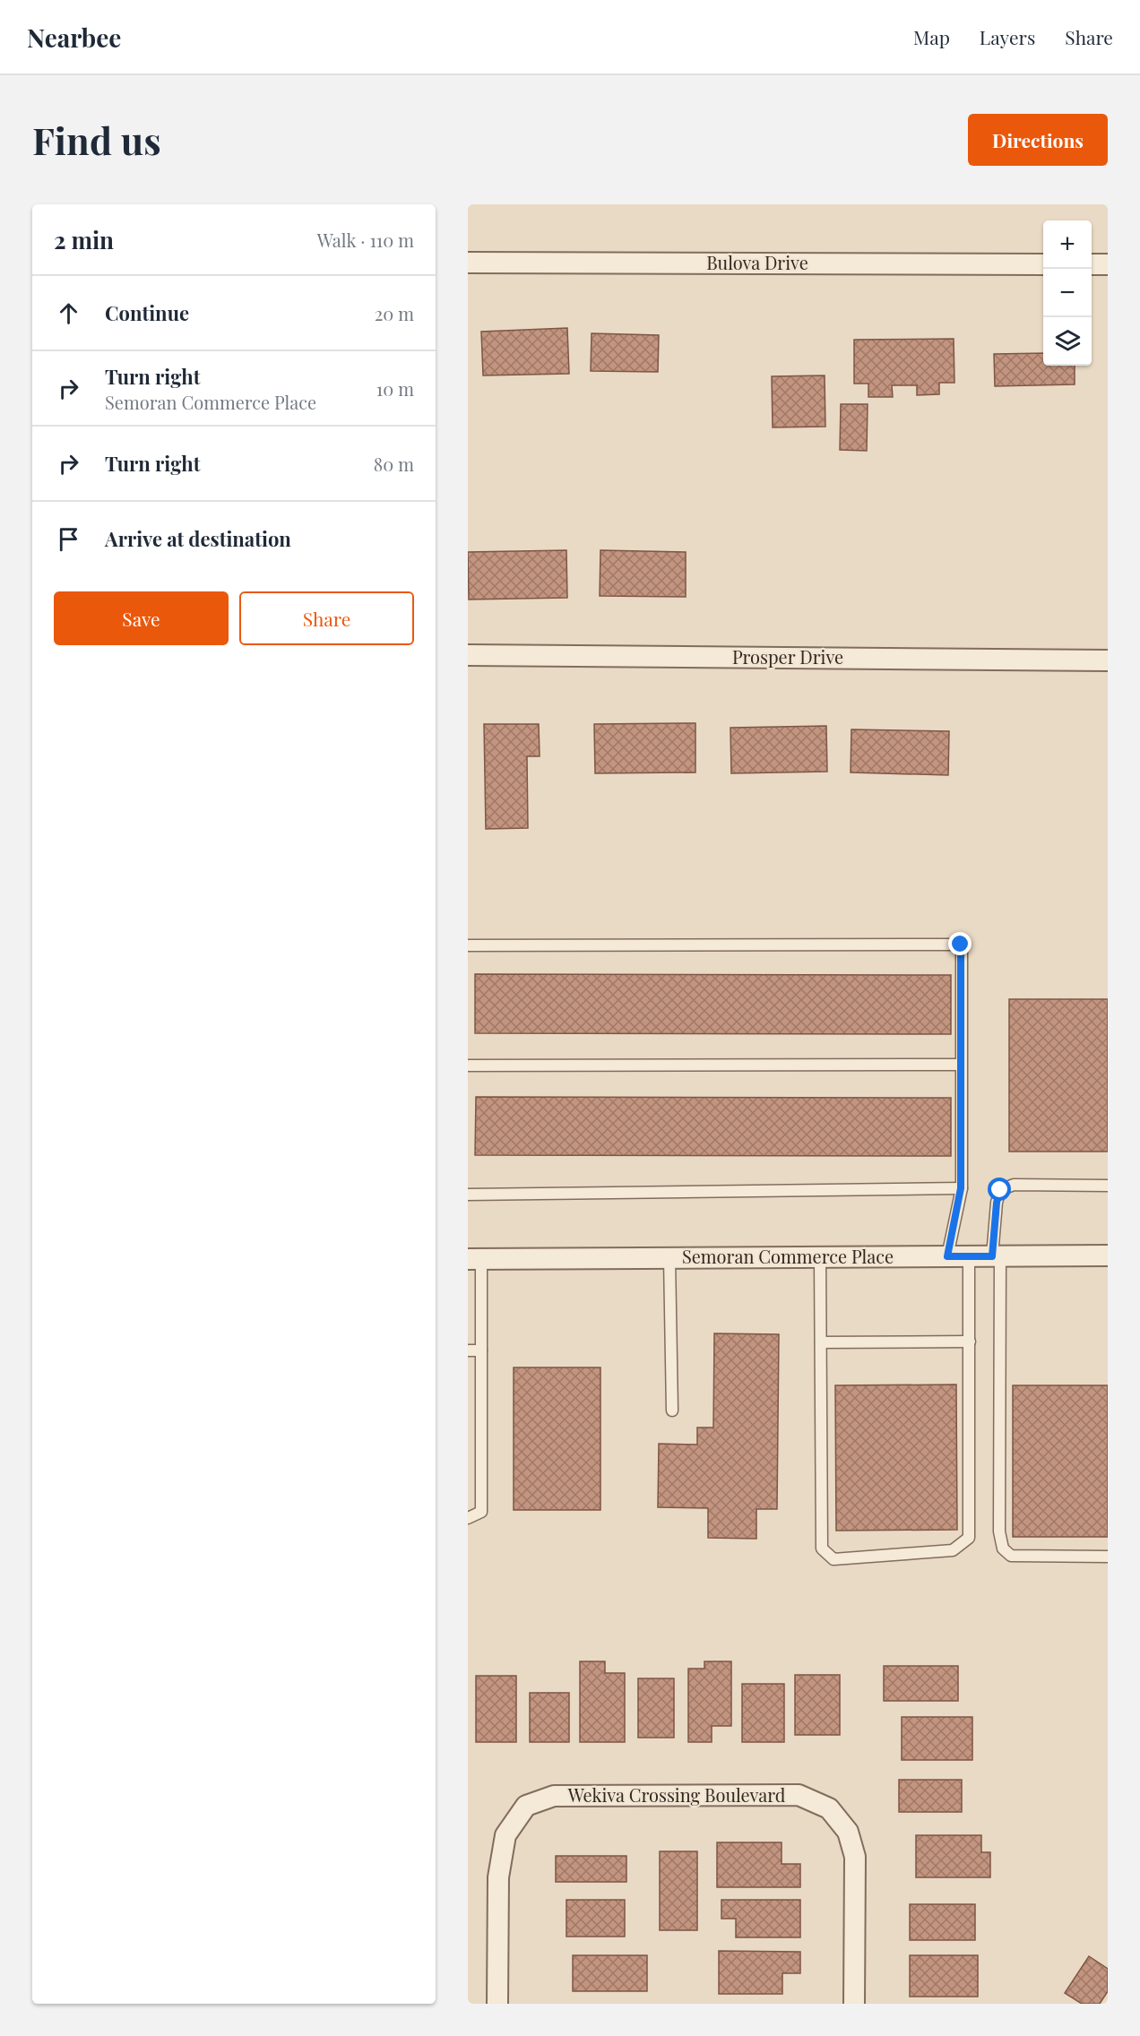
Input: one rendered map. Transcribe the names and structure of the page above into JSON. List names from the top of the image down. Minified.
{"streets":{"street":["Bulova Drive","Prosper Drive","Semoran Commerce Place","Wekiva Crossing Boulevard"]},"page":{"header":"Nearbee","nav":["Map","Layers","Share"],"buttons":["Directions",["Save","Share"]],"title":"Find us","heading":["2 min","Walk · 110 m"],"map_buttons":["+","−"],"list":[["Continue","20 m"],["Turn right","Semoran Commerce Place","10 m"],["Turn right","80 m"],"Arrive at destination"]}}
